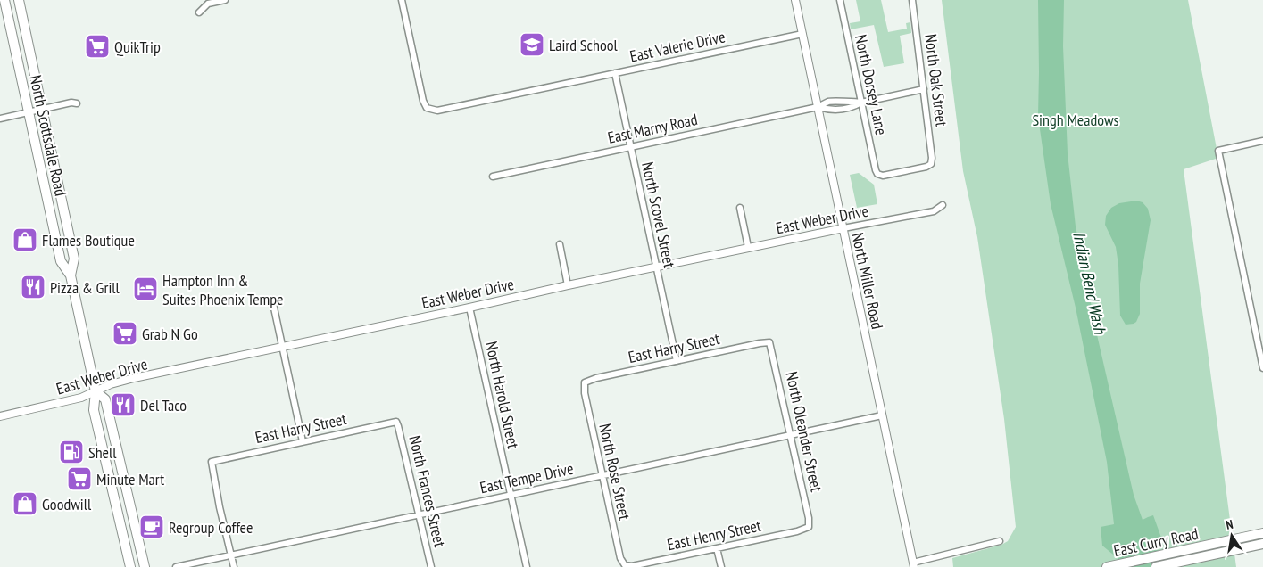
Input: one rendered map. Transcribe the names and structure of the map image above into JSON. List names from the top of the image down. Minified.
{"streets":{"main road":["North Scottsdale Road","East Curry Road"],"street":["East Valerie Drive","North Oak Street","North Dorsey Lane","East Marny Road","North Scovel Street","East Weber Drive","North Miller Road","East Harry Street","North Harold Street","North Oleander Street","North Rose Street","East Tempe Drive","North Frances Street","East Henry Street"]},"crossings":[["East Valerie Drive","North Scovel Street"],["East Valerie Drive","North Miller Road"],["North Oak Street","North Dorsey Lane"],["North Oak Street","East Marny Road"],["North Dorsey Lane","East Marny Road"],["East Marny Road","North Scovel Street"],["East Marny Road","North Miller Road"],["North Scottsdale Road","East Weber Drive"],["North Scovel Street","East Weber Drive"],["North Scovel Street","East Harry Street"],["East Weber Drive","North Miller Road"],["East Weber Drive","North Harold Street"],["North Miller Road","East Tempe Drive"],["East Harry Street","North Oleander Street"],["East Harry Street","North Rose Street"],["East Harry Street","East Tempe Drive"],["East Harry Street","North Frances Street"],["North Harold Street","East Tempe Drive"],["North Oleander Street","East Tempe Drive"],["North Oleander Street","East Henry Street"],["North Rose Street","East Tempe Drive"],["North Rose Street","East Henry Street"],["East Tempe Drive","North Frances Street"]],"water":["Indian Bend Wash"],"parks":["Singh Meadows"],"places":{"school or university":["Laird School"],"supermarket":["QuikTrip","Grab N Go","Minute Mart"],"shop":["Flames Boutique","Goodwill"],"restaurant":["Pizza & Grill","Del Taco"],"hotel":["Hampton Inn & Suites Phoenix Tempe"],"fuel station":["Shell"],"cafe":["Regroup Coffee"]},"north":"top"}
